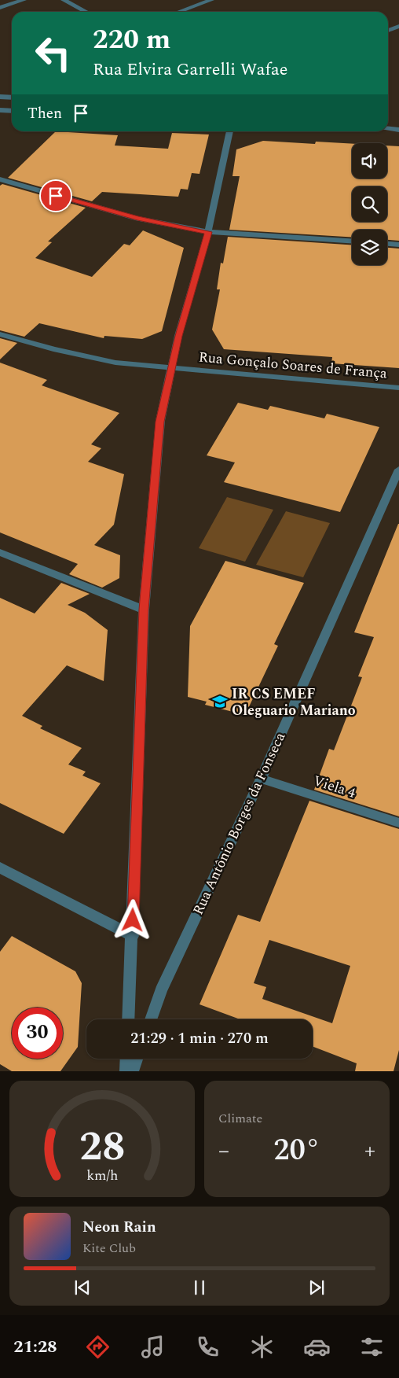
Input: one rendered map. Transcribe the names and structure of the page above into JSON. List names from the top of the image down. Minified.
{"streets":{"street":["Rua Gonçalo Soares de França","Viela 4","Rua Antônio Borges da Fonseca"]},"crossings":[["Viela 4","Rua Antônio Borges da Fonseca"]],"places":{"school or university":["IR CS EMEF Oleguario Mariano"]},"page":{"turn":["220 m","Rua Elvira Garrelli Wafae"],"then":"Then","limit":"30","trip":"21:29 · 1 min · 270 m","tile":"Climate","heat":["−","20°","+"],"song":["Neon Rain","Kite Club"],"tabs":"21:28","gauge":["28","km/h"]}}
